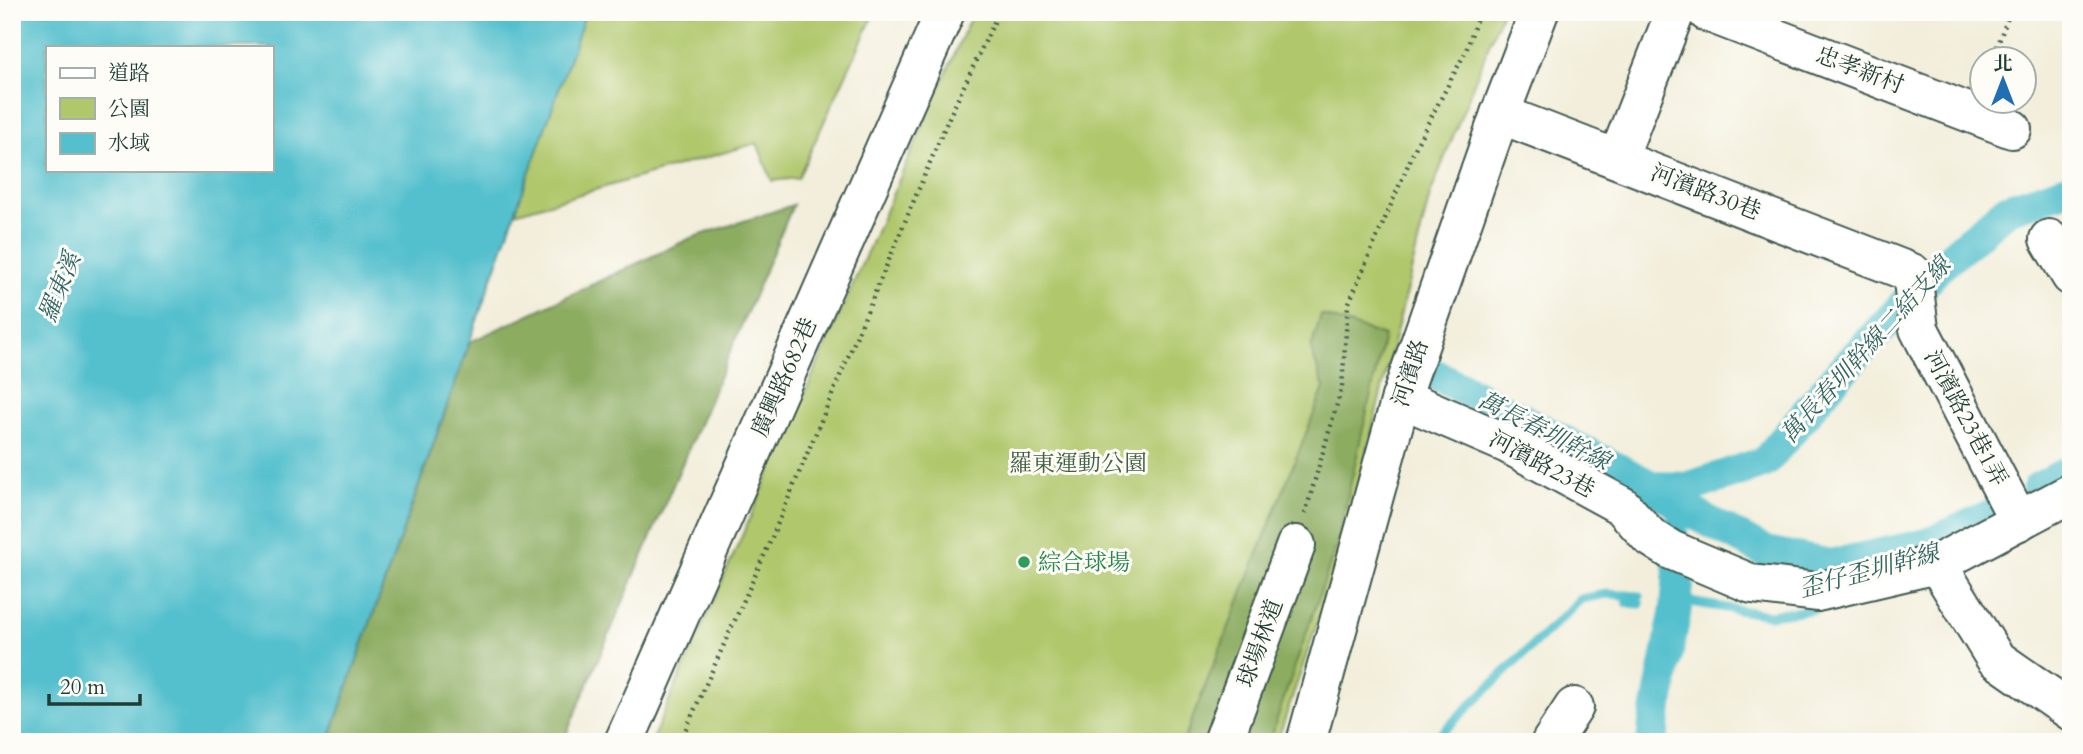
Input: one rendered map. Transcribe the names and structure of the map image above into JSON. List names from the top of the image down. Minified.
{"streets":{"street":["忠孝新村","河濱路30巷","河濱路","廣興路682巷","河濱路23巷1弄","河濱路23巷","球場林道"]},"crossings":[["河濱路30巷","河濱路"],["河濱路30巷","河濱路23巷1弄"],["河濱路","河濱路23巷"],["河濱路23巷1弄","河濱路23巷"]],"water":["羅東溪","萬長春圳幹線二結支線","萬長春圳幹線","歪仔歪圳幹線"],"parks":["羅東運動公園"],"places":["綜合球場"],"legend":["道路","公園","水域"],"scale_bar":"20 m","north":"top"}
